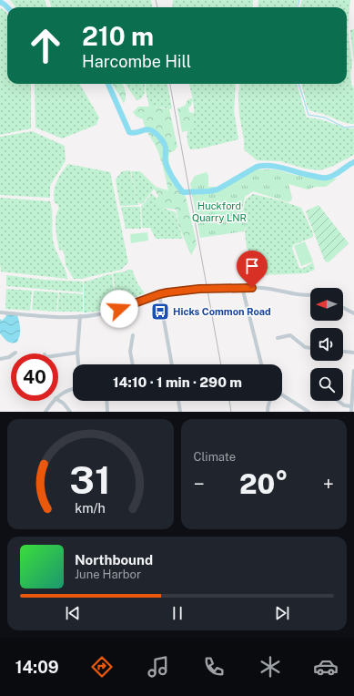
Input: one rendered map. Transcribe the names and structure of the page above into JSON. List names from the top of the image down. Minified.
{"parks":["Huckford Quarry LNR"],"places":{"bus stop":["Hicks Common Road"]},"north":"left","page":{"turn":["210 m","Harcombe Hill"],"limit":"40","trip":"14:10 · 1 min · 290 m","tile":"Climate","heat":["−","20°","+"],"song":["Northbound","June Harbor"],"tabs":"14:09","gauge":["31","km/h"]}}
